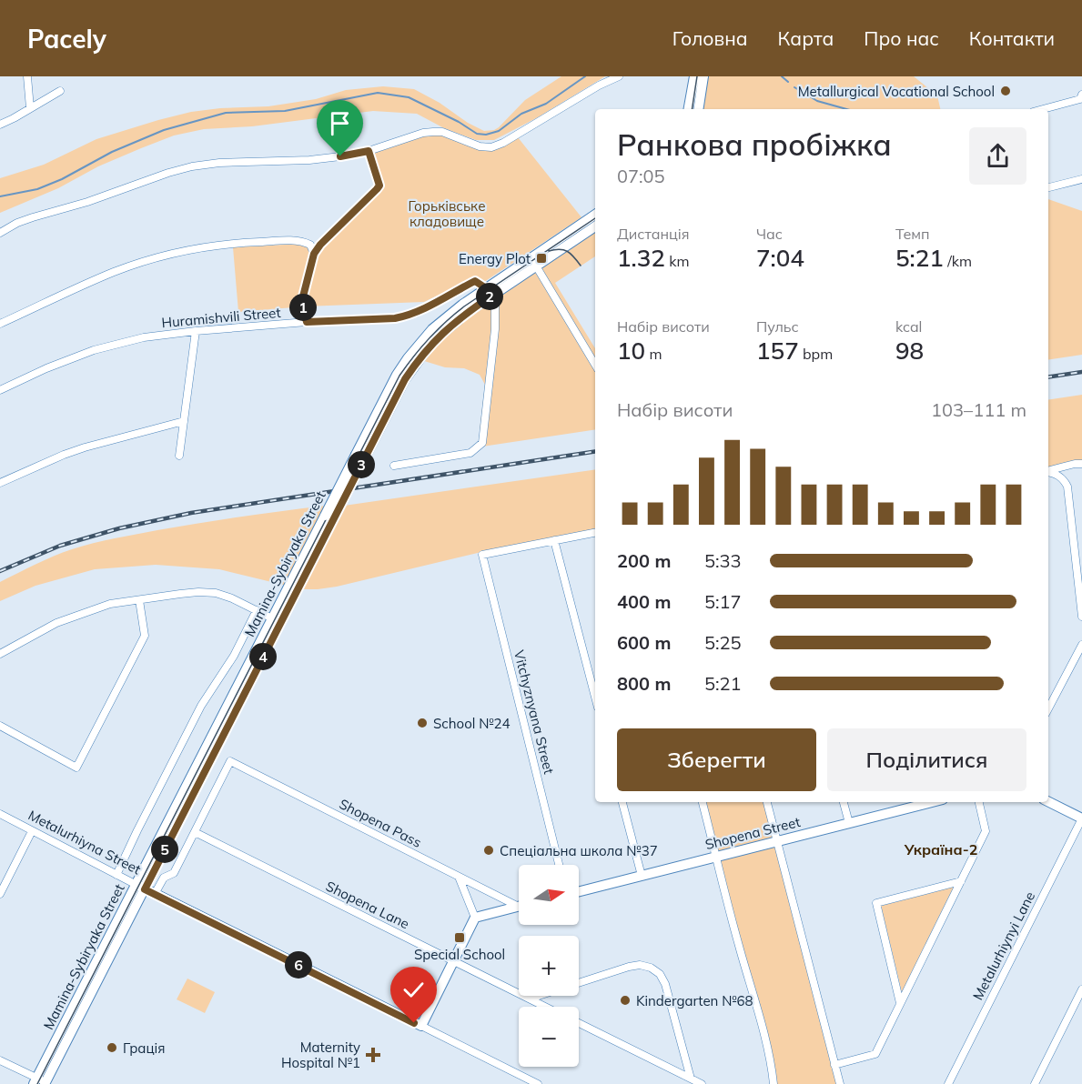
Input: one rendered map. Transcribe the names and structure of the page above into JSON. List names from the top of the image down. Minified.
{"streets":{"main road":["Mamina-Sybiryaka Street","Shopena Street","Metalurhiyna Street"],"street":["Huramishvili Street","Vitchyznyana Street","Shopena Pass","Shopena Lane","Metalurhiynyi Lane"]},"crossings":[["Huramishvili Street","Mamina-Sybiryaka Street"],["Mamina-Sybiryaka Street","Metalurhiyna Street"],["Shopena Pass","Shopena Lane"]],"districts":["Україна-2"],"parks":["Горьківське кладовище"],"places":{"other":["Metallurgical Vocational School","School №24","Спеціальна школа №37","Kindergarten №68","Грація"],"transit":["Energy Plot","Special School"],"health":["Maternity Hospital №1"]},"north":"right","page":{"header":"Pacely","nav":["Головна","Карта","Про нас","Контакти"],"heading":["Ранкова пробіжка","07:05"],"stats":[["Дистанція","1.32 km"],["Час","7:04"],["Темп","5:21 /km"],["Набір висоти","10 m"],["Пульс","157 bpm"],["kcal","98"]],"pins":["2","1","3","4","5","6"],"chart":["Набір висоти","103–111 m"],"list":[{"name":"200 m","note":"5:33"},{"name":"400 m","note":"5:17"},{"name":"600 m","note":"5:25"},{"name":"800 m","note":"5:21"}],"buttons":["Зберегти","Поділитися"],"map_buttons":["+","−"]}}
